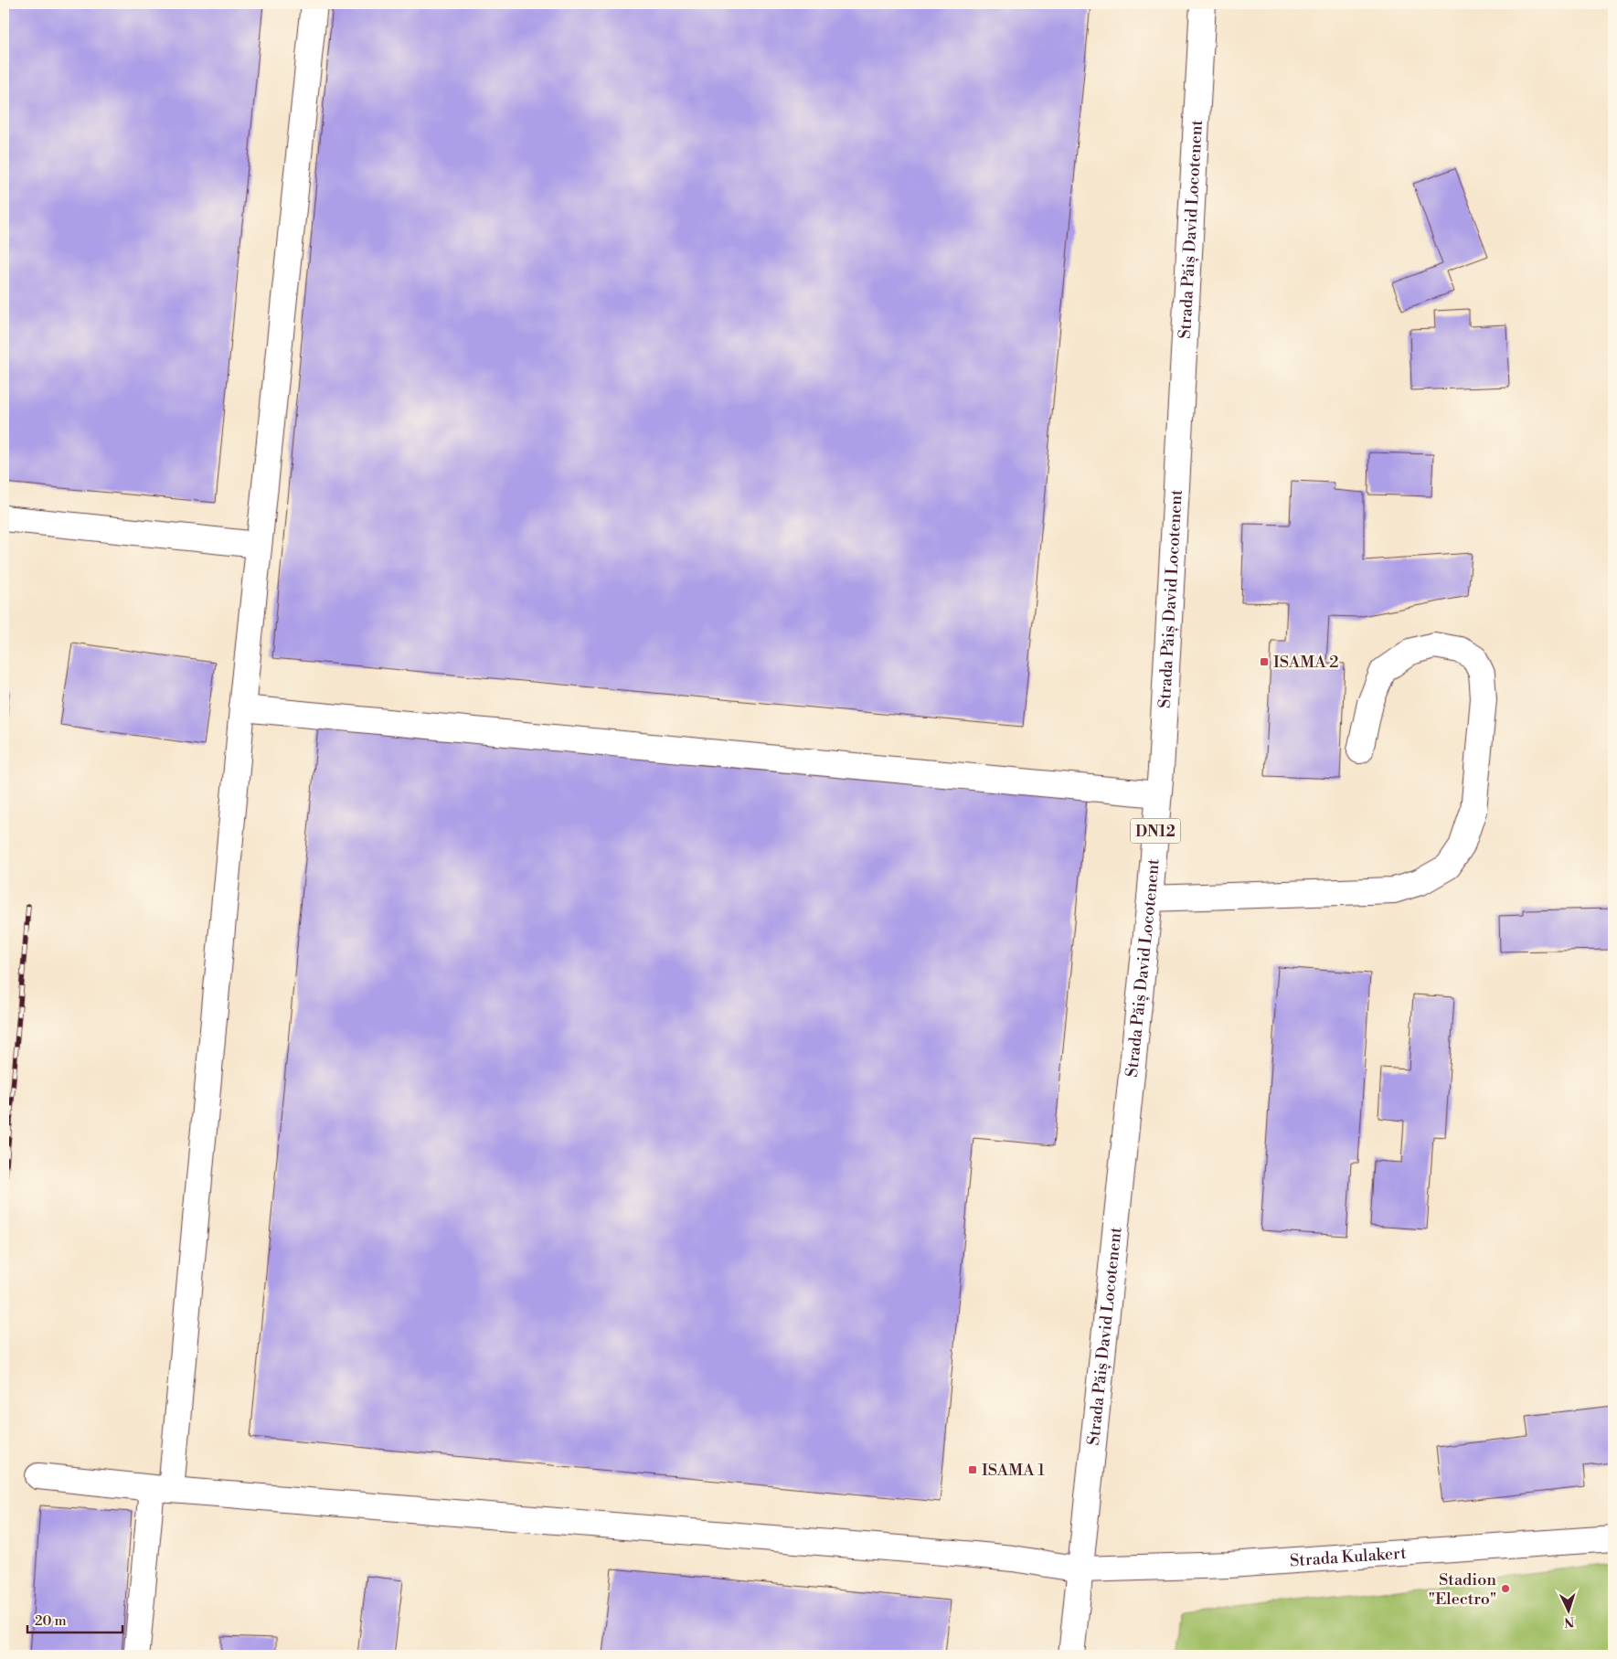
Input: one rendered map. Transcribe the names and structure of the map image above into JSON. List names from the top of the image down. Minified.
{"streets":{"main road":["Strada Păiș David Locotenent","DN12","Strada Kulakert"]},"crossings":[["Strada Păiș David Locotenent","Strada Kulakert"]],"places":{"transit":["ISAMA 2","ISAMA 1"],"other":["Stadion \"Electro\""]},"scale_bar":"20 m","north":"bottom"}
